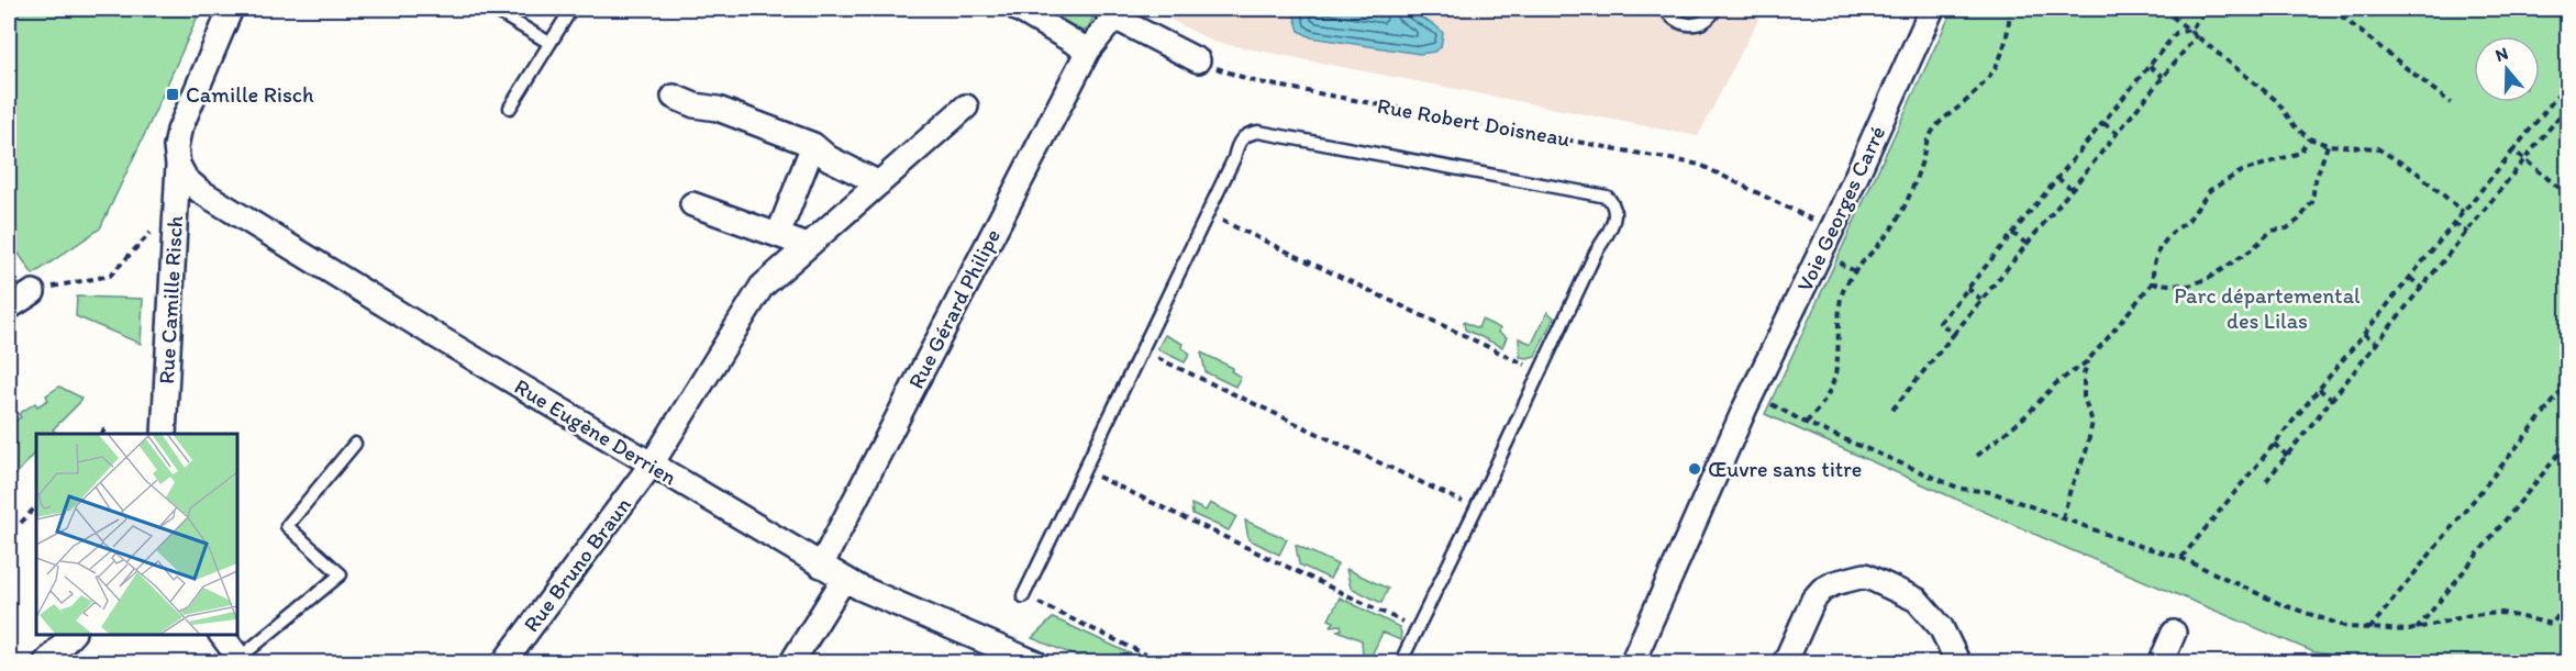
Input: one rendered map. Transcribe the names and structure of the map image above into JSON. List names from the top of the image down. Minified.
{"streets":{"street":["Voie Georges Carré","Rue Camille Risch","Rue Gérard Philipe","Rue Eugène Derrien","Rue Bruno Braun"],"path":["Rue Robert Doisneau"]},"crossings":[["Rue Robert Doisneau","Voie Georges Carré"],["Rue Camille Risch","Rue Eugène Derrien"],["Rue Gérard Philipe","Rue Eugène Derrien"],["Rue Eugène Derrien","Rue Bruno Braun"]],"parks":["Parc départemental des Lilas"],"places":{"transit":["Camille Risch"],"other":["Œuvre sans titre"]},"north":"top"}
